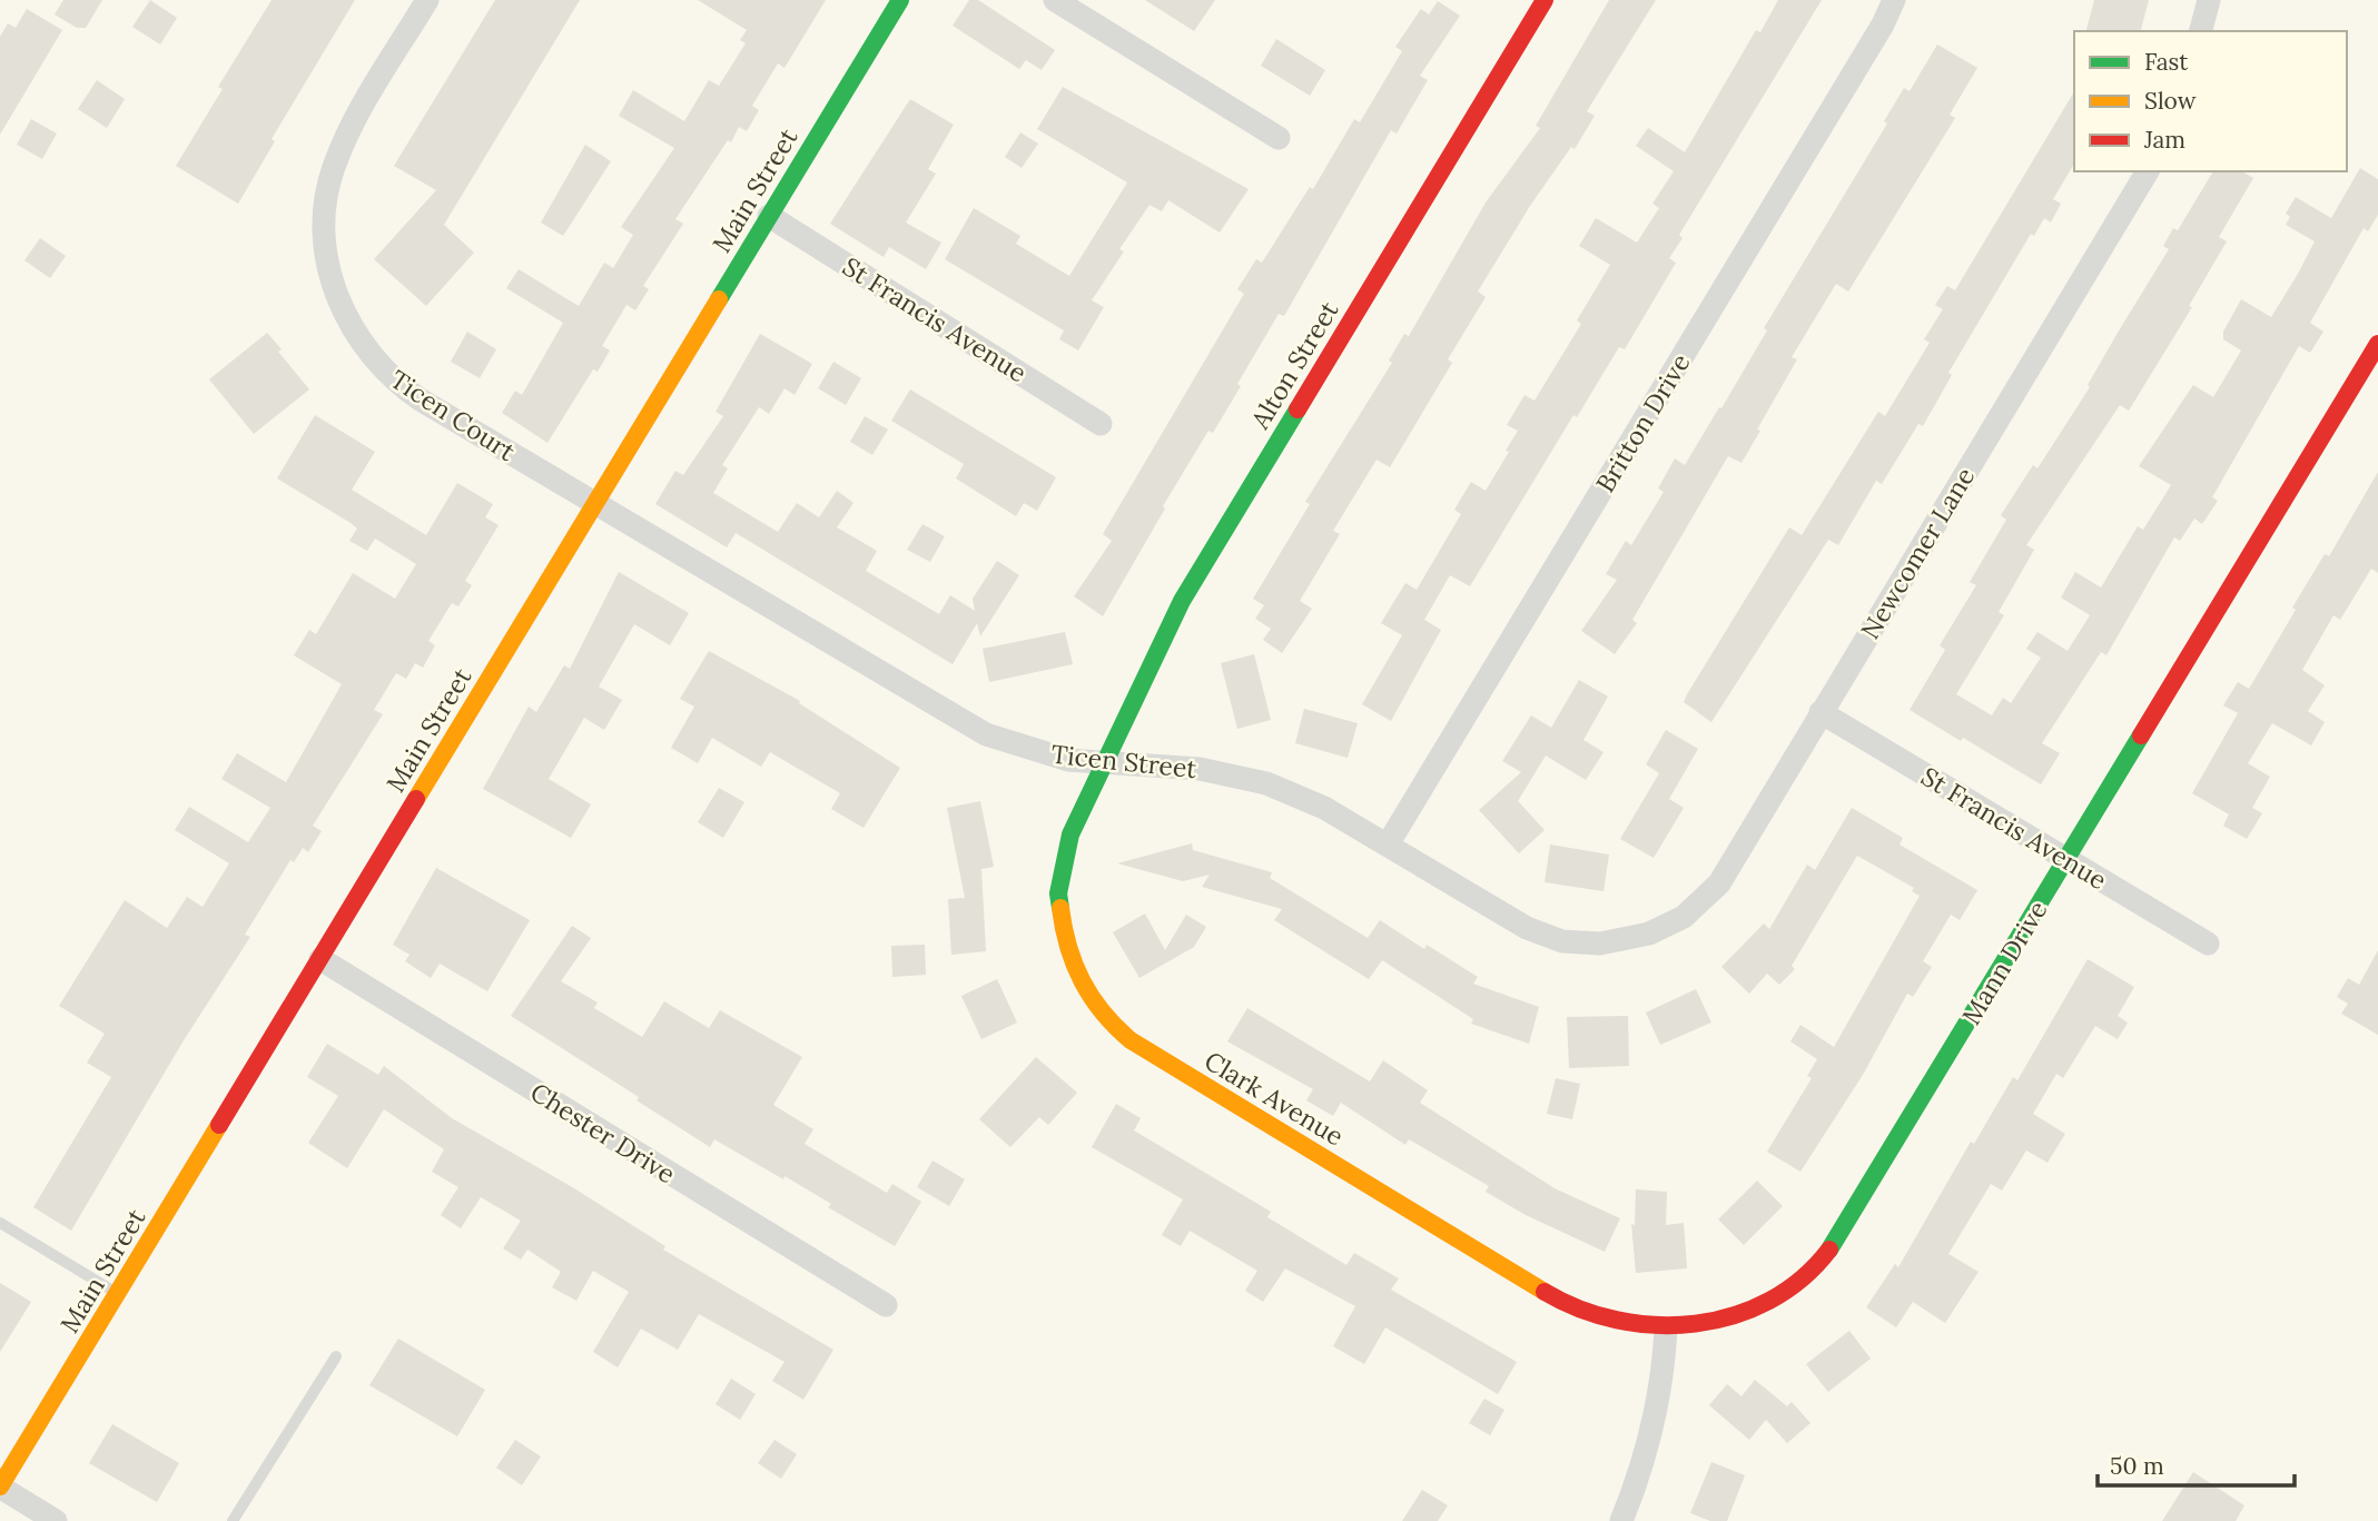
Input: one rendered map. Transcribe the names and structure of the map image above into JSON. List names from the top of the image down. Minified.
{"streets":{"street":["Main Street","St Francis Avenue","Alton Street","Ticen Court","Britton Drive","Newcomer Lane","Ticen Street","Mann Drive","Clark Avenue","Chester Drive"]},"crossings":[["Main Street","St Francis Avenue"],["Main Street","Ticen Court"],["Main Street","Ticen Street"],["Main Street","Chester Drive"],["St Francis Avenue","Newcomer Lane"],["St Francis Avenue","Mann Drive"],["Alton Street","Ticen Street"],["Alton Street","Clark Avenue"],["Ticen Court","Ticen Street"],["Britton Drive","Ticen Street"],["Newcomer Lane","Ticen Street"],["Ticen Street","Clark Avenue"],["Mann Drive","Clark Avenue"]],"legend":["Fast","Slow","Jam"],"scale_bar":"50 m"}
